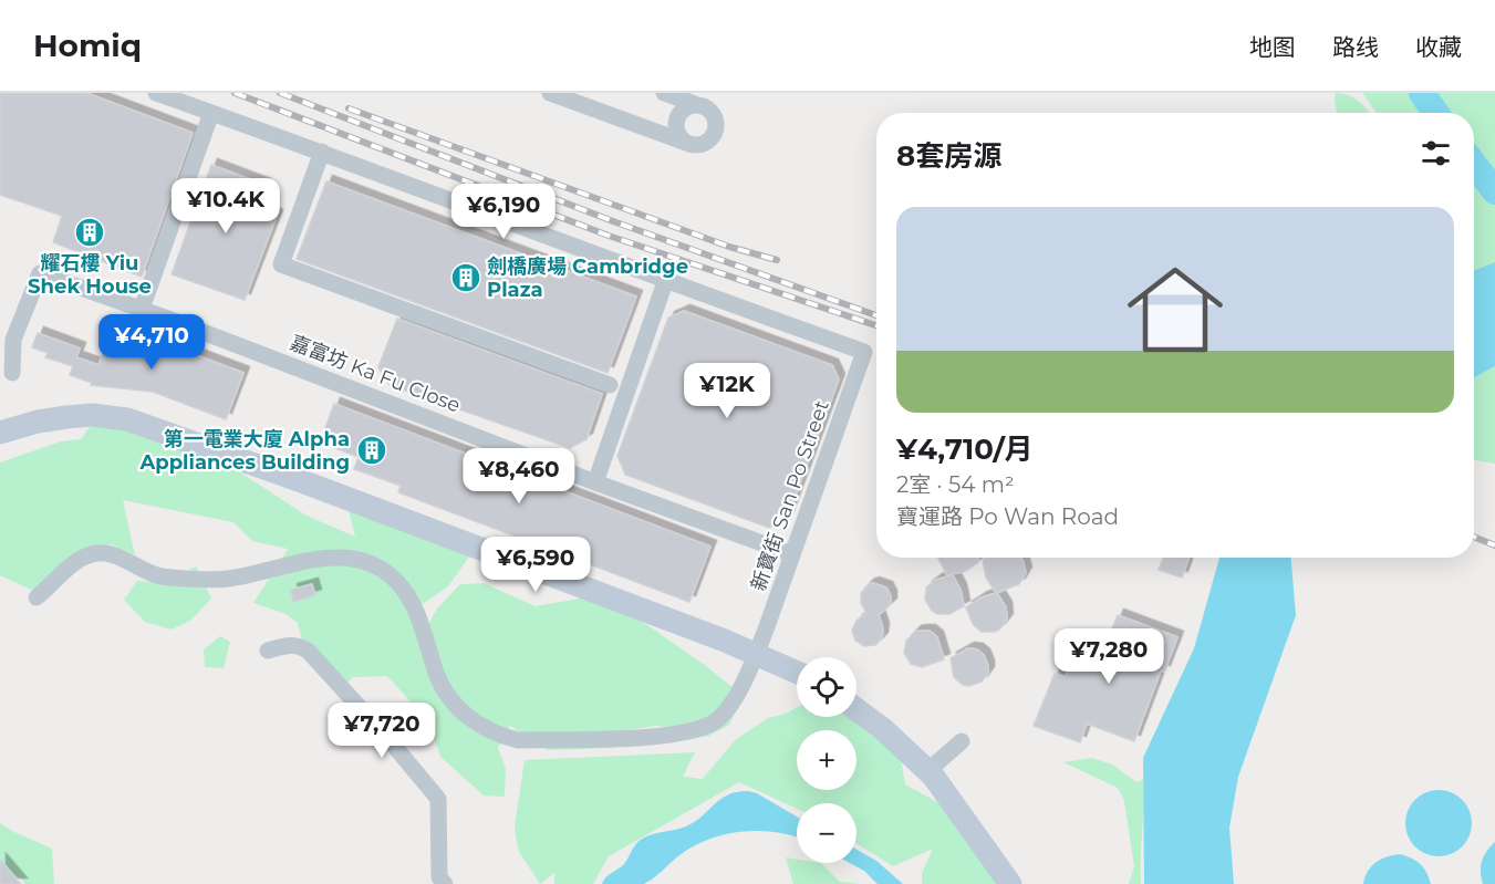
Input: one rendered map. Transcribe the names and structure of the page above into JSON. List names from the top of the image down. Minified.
{"streets":{"street":["嘉富坊 Ka Fu Close","新寶街 San Po Street"]},"crossings":[["嘉富坊 Ka Fu Close","新寶街 San Po Street"]],"places":{"building":["耀石樓 Yiu Shek House","劍橋廣場 Cambridge Plaza","第一電業大廈 Alpha Appliances Building"]},"page":{"header":"Homiq","nav":["地图","路线","收藏"],"heading":"8套房源","price":["¥10.4K","¥6,190","¥4,710","¥12K","¥8,460","¥6,590","¥7,280","¥7,720"],"list":[{"name":"¥4,710/月","note":"2室 · 54 m² · 寶運路 Po Wan Road"}],"map_buttons":["+","−"]}}
